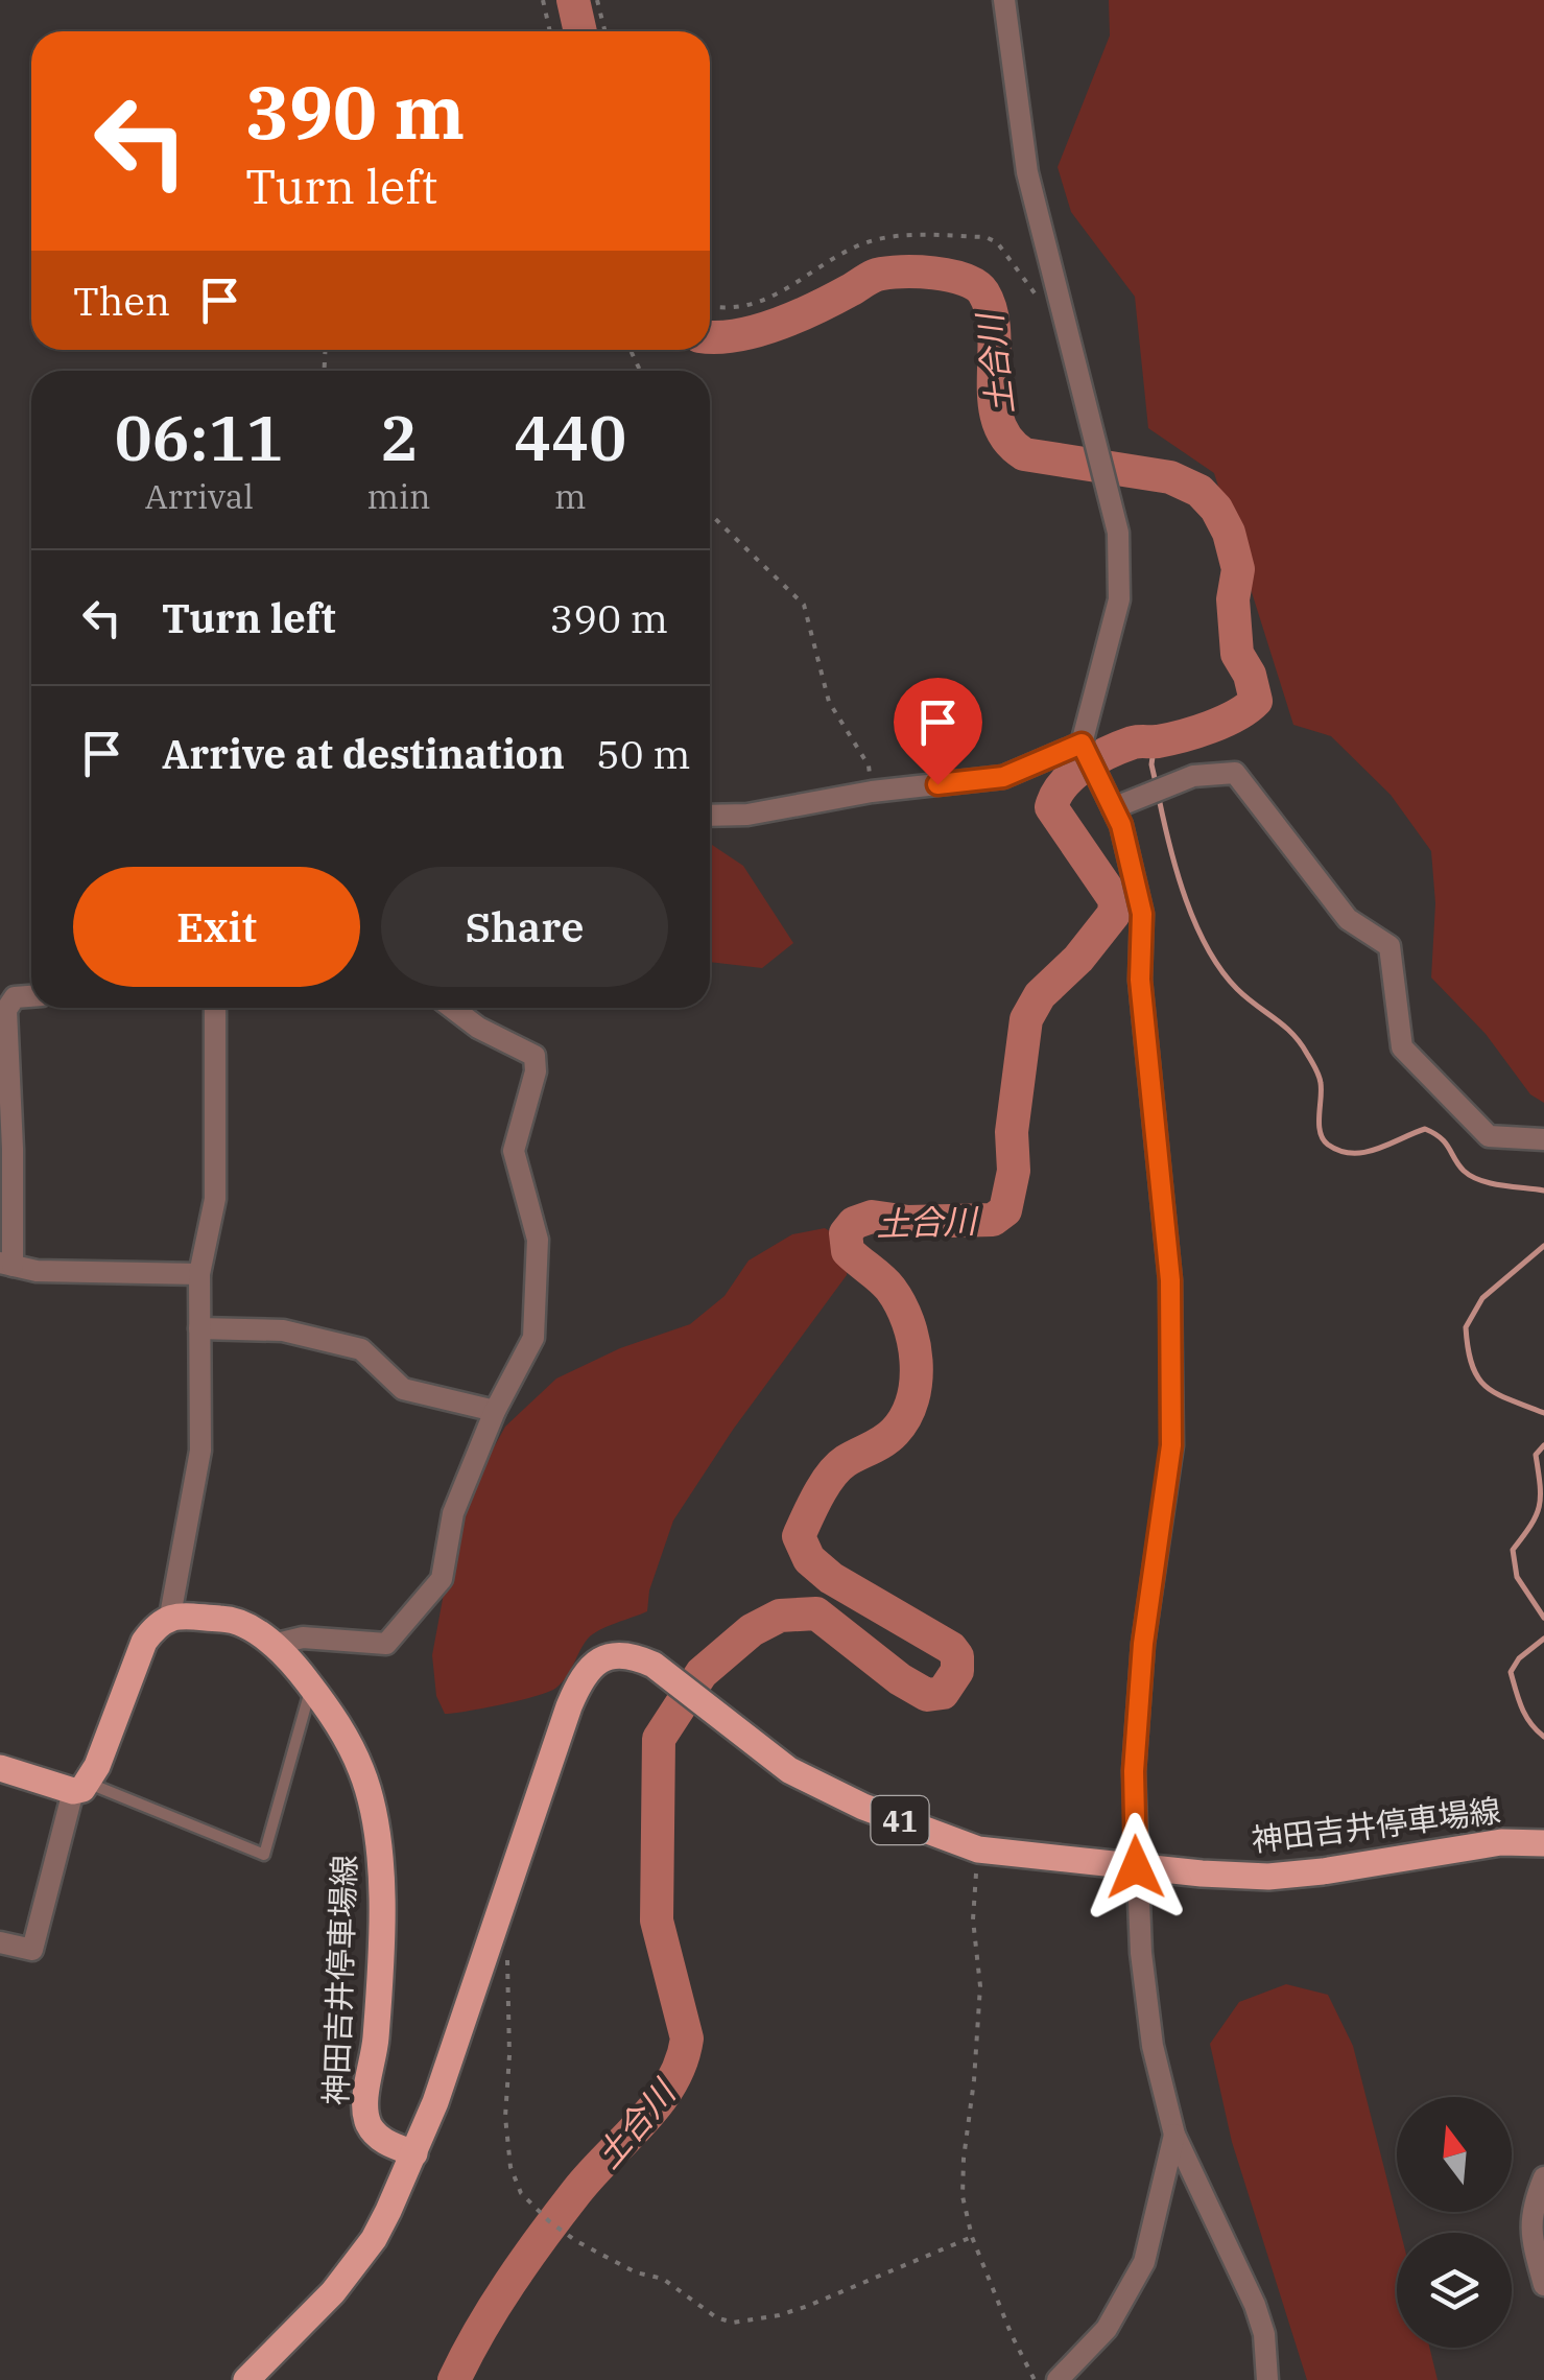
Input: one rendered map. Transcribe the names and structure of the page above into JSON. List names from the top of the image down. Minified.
{"streets":{"main road":["41","神田吉井停車場線"]},"water":["土合川"],"north":"top","page":{"turn":["390 m","Turn left"],"then":"Then","eta":["06:11","Arrival","2","min","440","m"],"list":[{"name":"Turn left","value":"390 m"},{"name":"Arrive at destination","value":"50 m"}],"buttons":["Exit","Share"]}}
